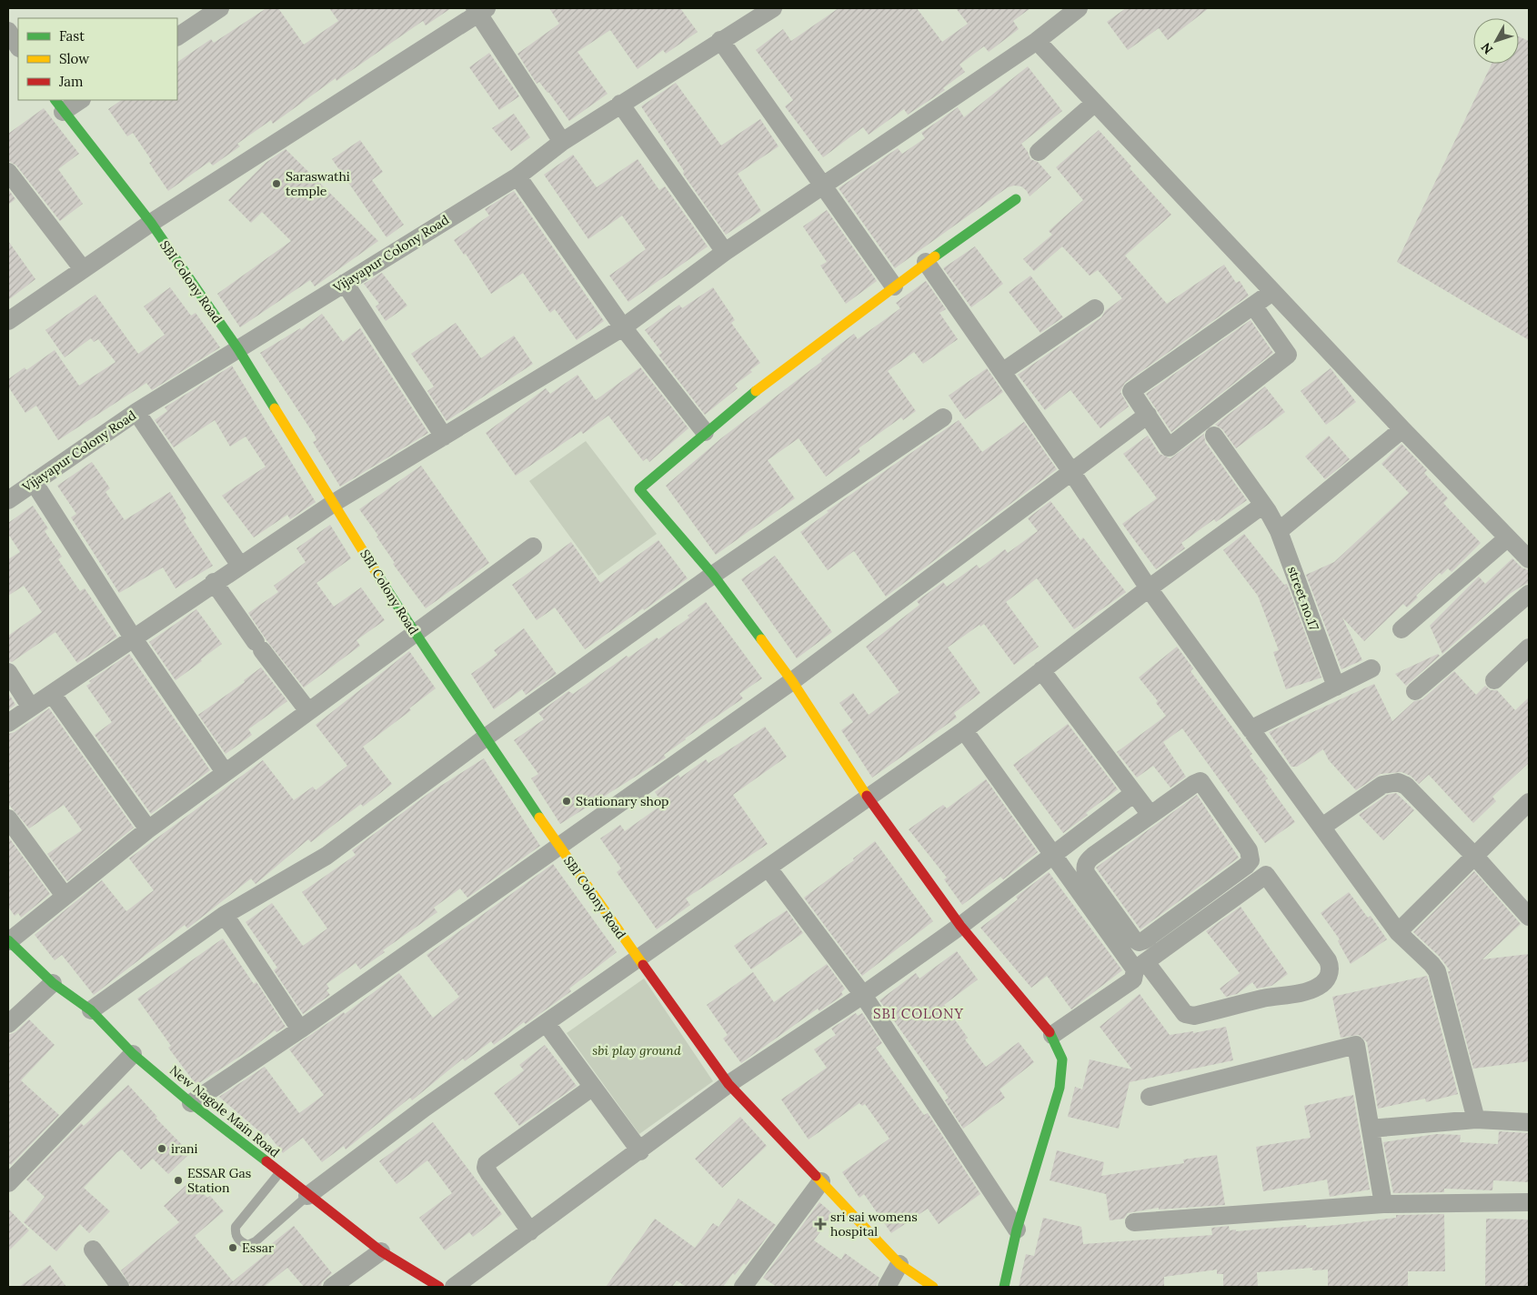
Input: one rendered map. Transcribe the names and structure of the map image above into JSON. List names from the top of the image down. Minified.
{"streets":{"street":["Vijayapur Colony Road","SBI Colony Road","street no.17","New Nagole Main Road"]},"crossings":[["Vijayapur Colony Road","SBI Colony Road"]],"districts":["SBI COLONY"],"parks":["sbi play ground"],"places":{"other":["Saraswathi temple","Stationary shop","irani","ESSAR Gas Station","Essar"],"health":["sri sai womens hospital"]},"legend":["Fast","Slow","Jam"],"north":"bottom left"}
